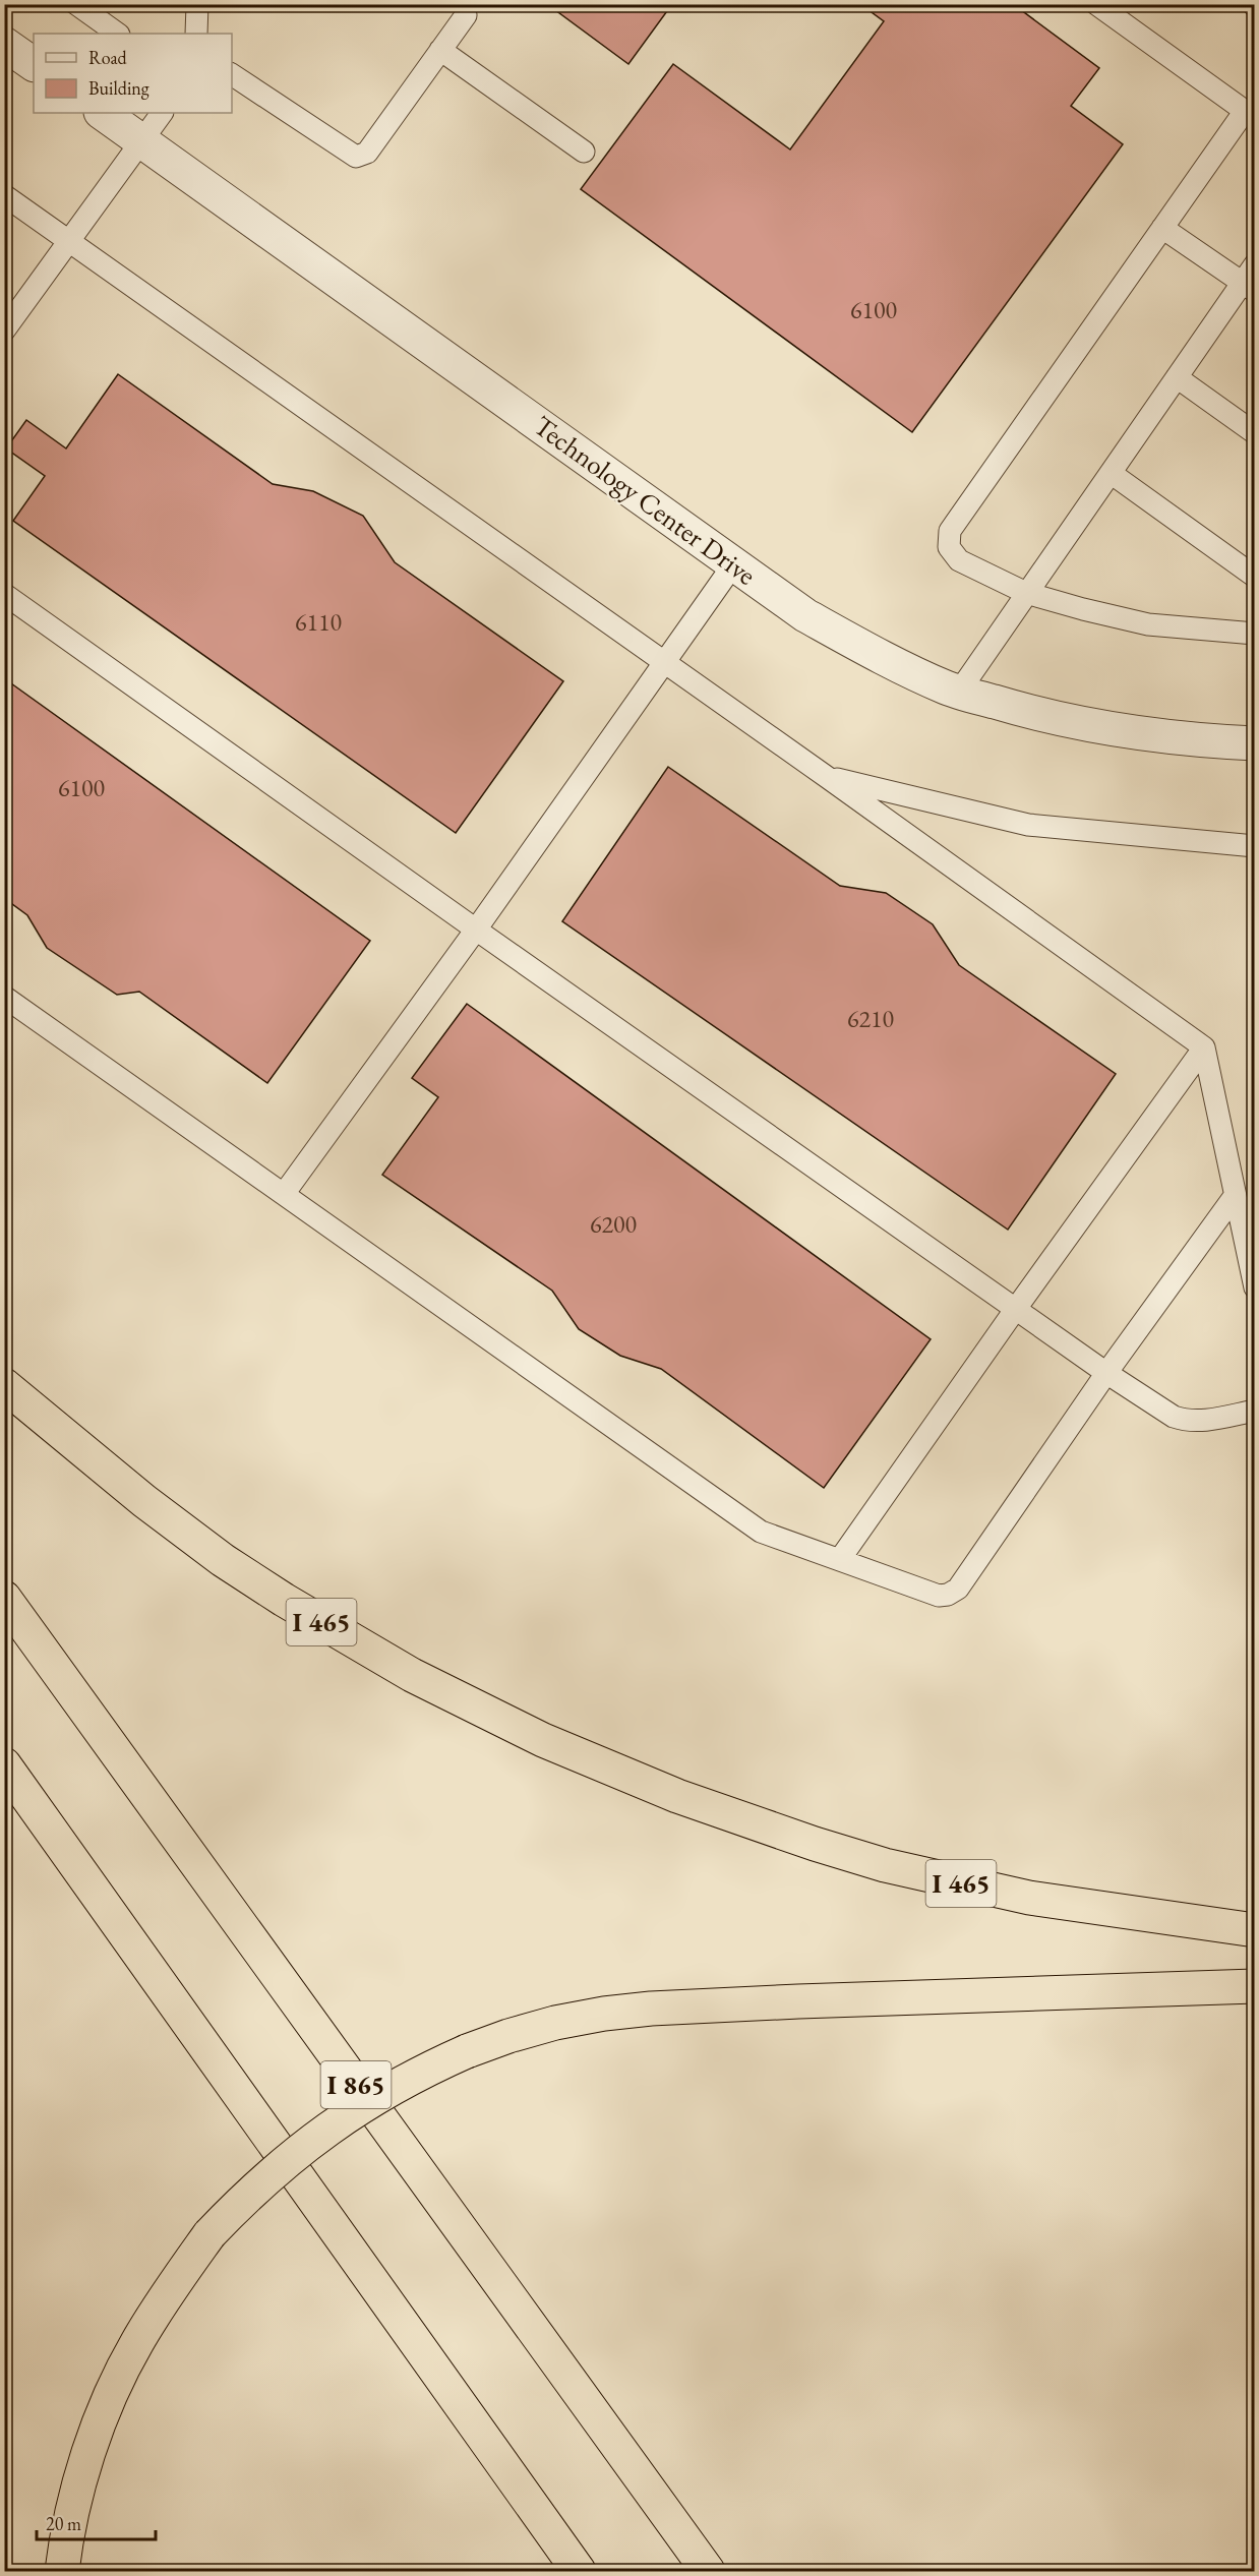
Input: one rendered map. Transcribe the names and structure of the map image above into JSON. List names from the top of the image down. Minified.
{"streets":{"highway":["I 465","I 865"],"street":["Technology Center Drive"]},"house_numbers":["6100","6110","6100","6210","6200"],"legend":["Road","Building"],"scale_bar":"20 m"}
